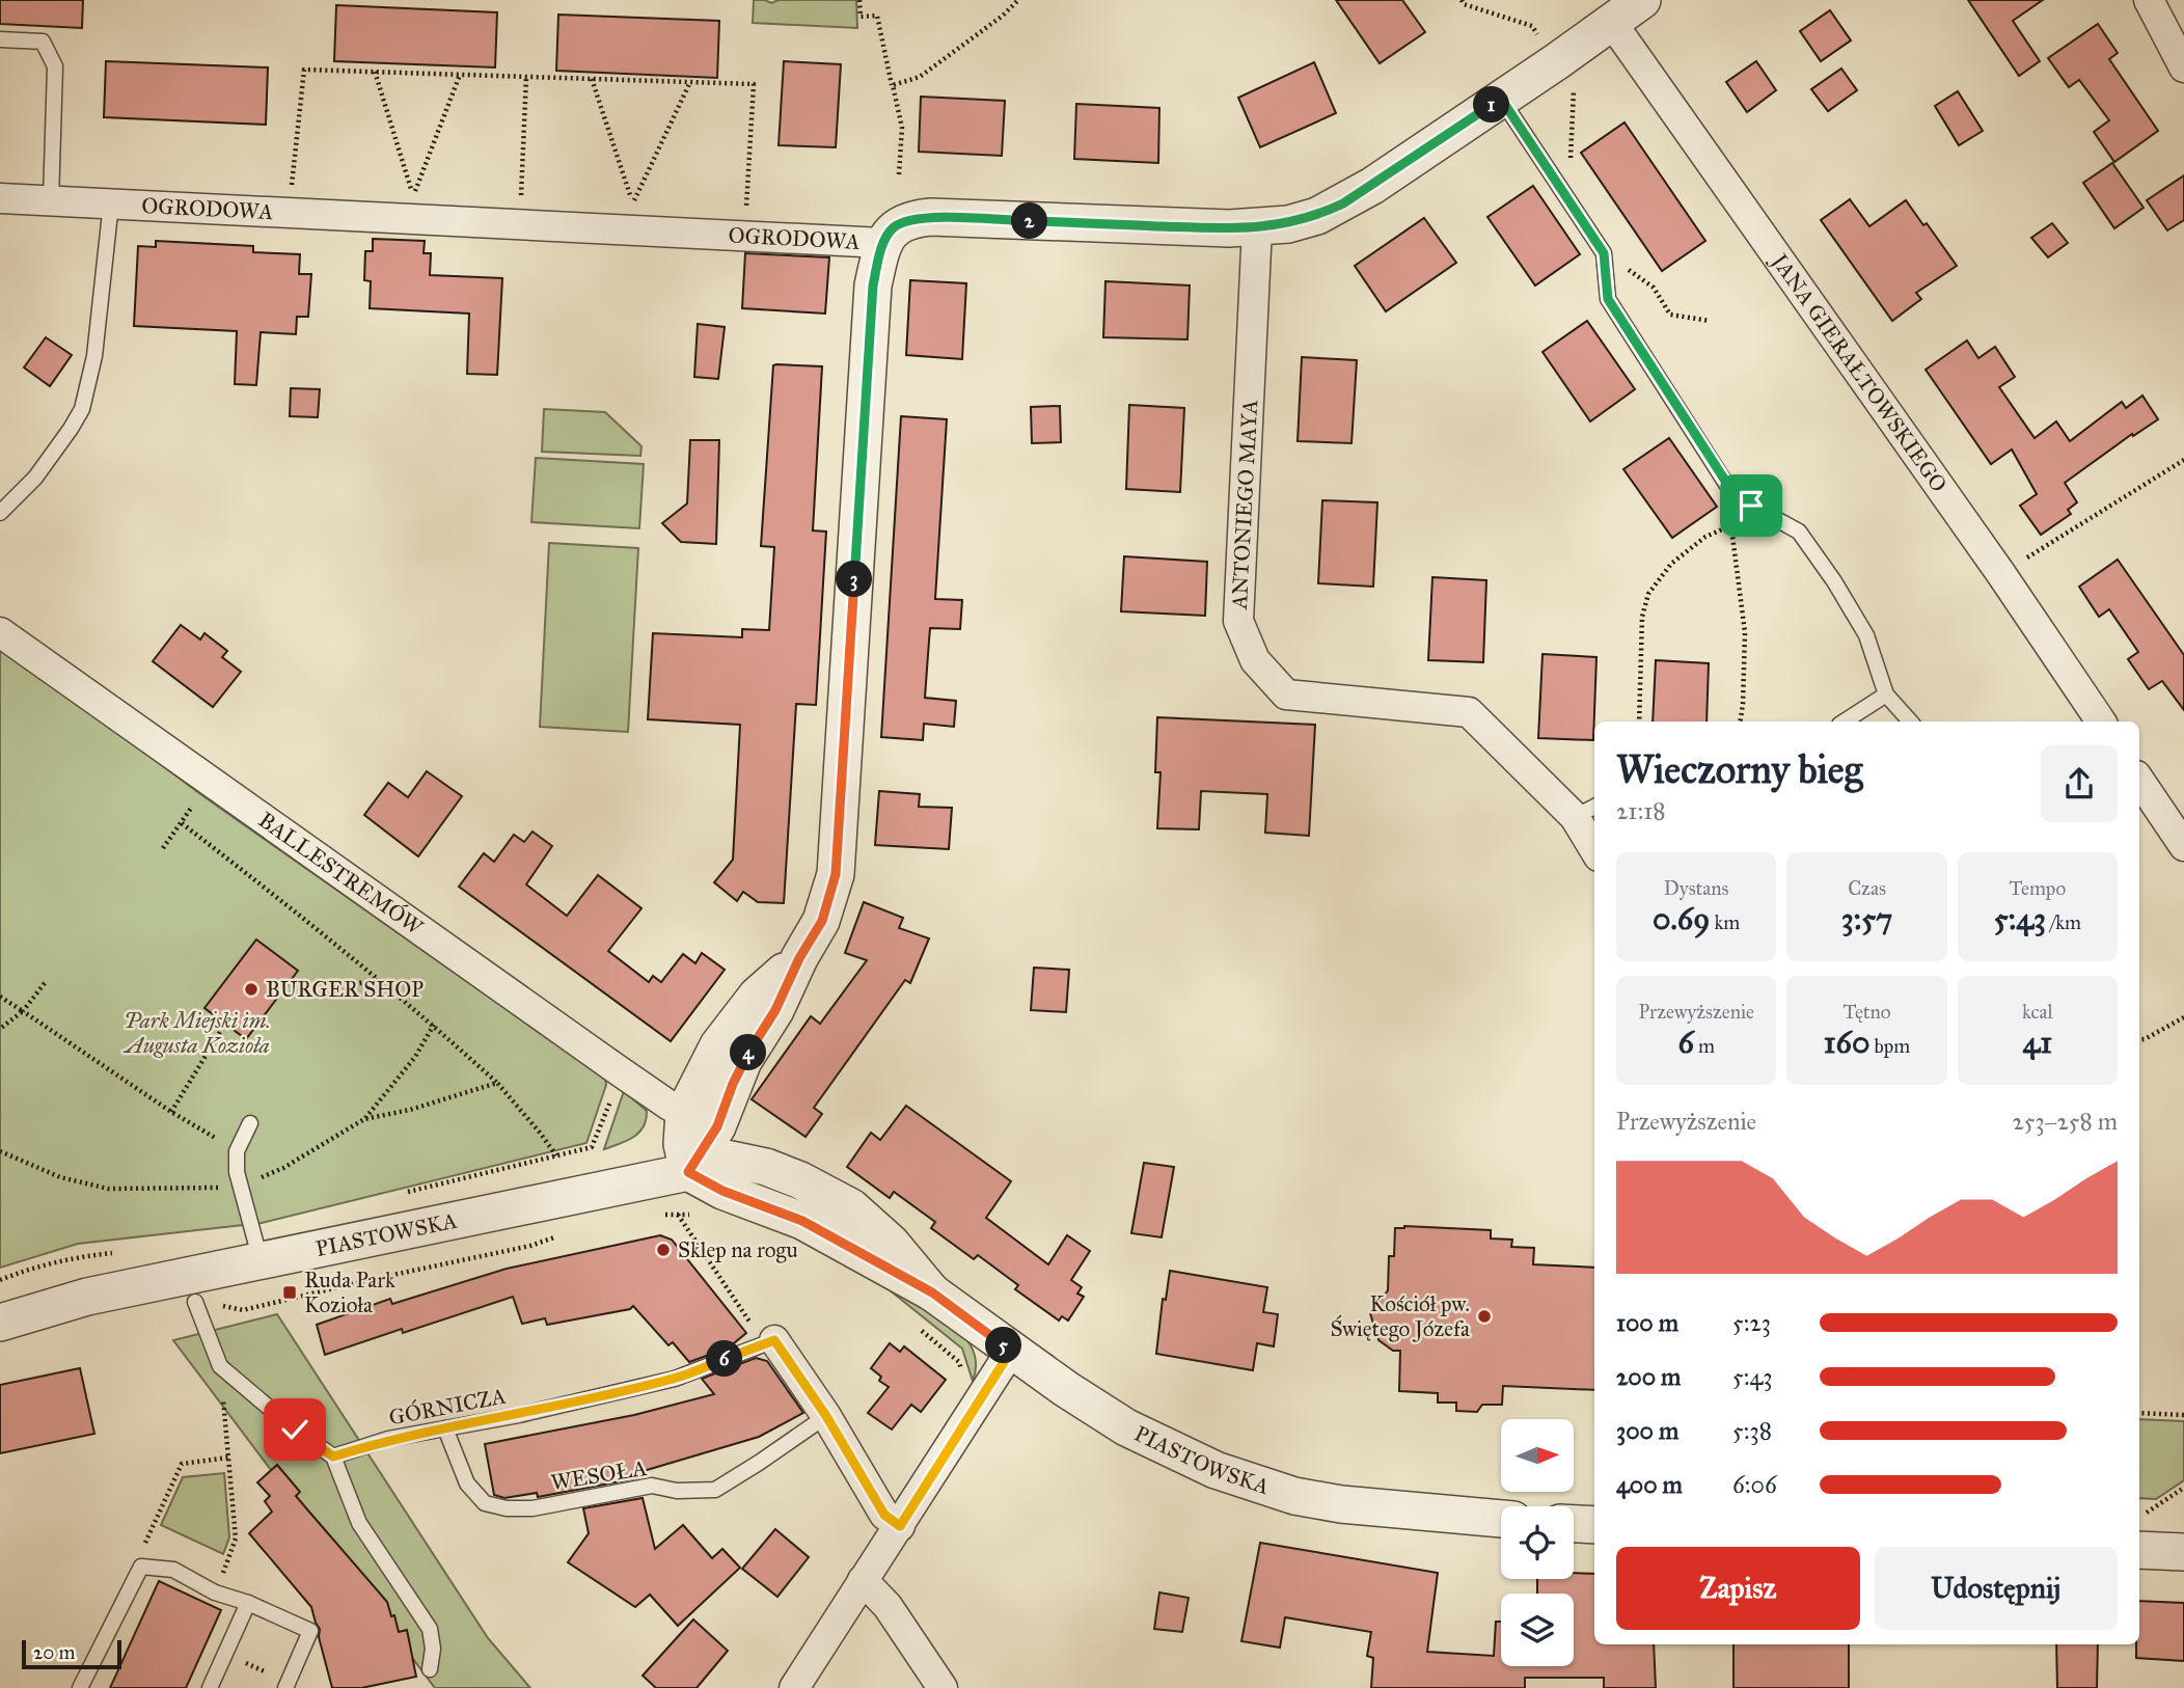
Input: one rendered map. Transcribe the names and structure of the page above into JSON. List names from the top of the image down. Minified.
{"streets":{"street":["OGRODOWA","JANA GIERAŁTOWSKIEGO","ANTONIEGO MAYA","BALLESTREMÓW","PIASTOWSKA"],"lane":["GÓRNICZA","WESOŁA"]},"crossings":[["OGRODOWA","JANA GIERAŁTOWSKIEGO"],["OGRODOWA","ANTONIEGO MAYA"],["GÓRNICZA","WESOŁA"]],"parks":["Park Miejski im. Augusta Kozioła"],"places":{"other":["BURGER SHOP","Sklep na rogu","Kościół pw. Świętego Józefa"],"transit":["Ruda Park Kozioła"]},"scale_bar":"20 m","north":"right","page":{"pins":["1","2","3","4","5","6"],"heading":["Wieczorny bieg","21:18"],"stats":[["Dystans","0.69 km"],["Czas","3:57"],["Tempo","5:43 /km"],["Przewyższenie","6 m"],["Tętno","160 bpm"],["kcal","41"]],"chart":["Przewyższenie","253–258 m"],"list":[{"name":"100 m","note":"5:23"},{"name":"200 m","note":"5:43"},{"name":"300 m","note":"5:38"},{"name":"400 m","note":"6:06"}],"buttons":["Zapisz","Udostępnij"],"scale":"20 m"}}
